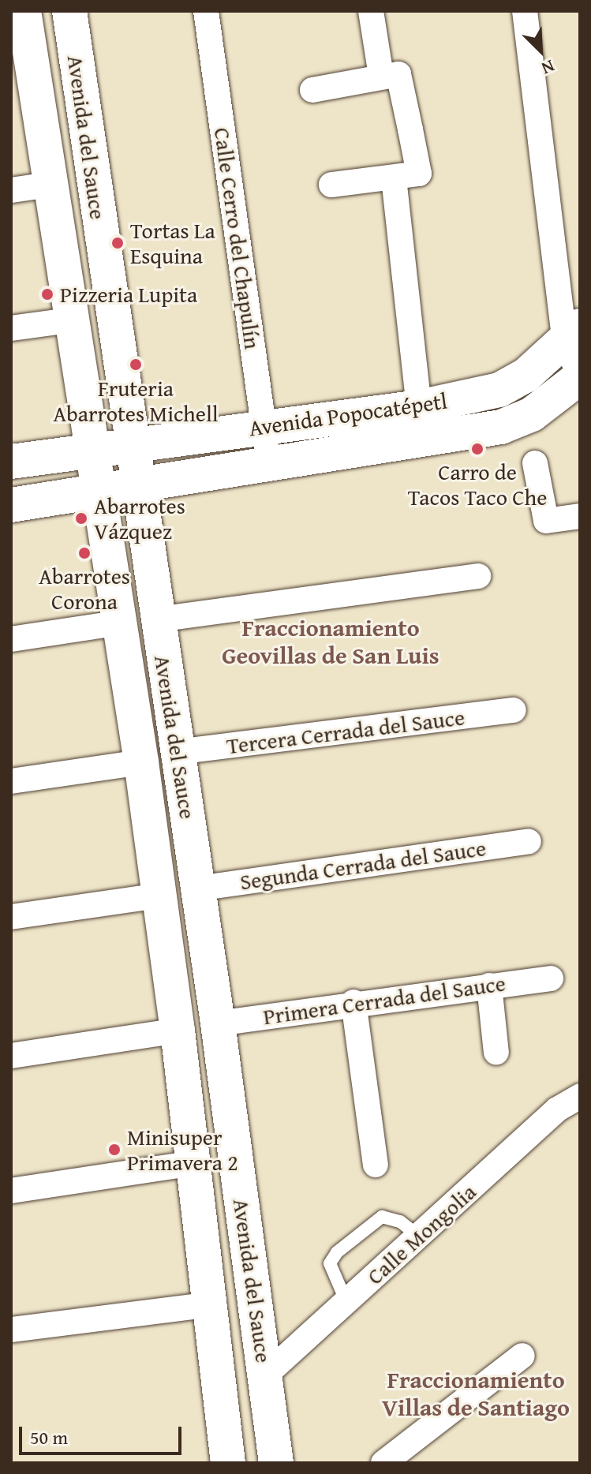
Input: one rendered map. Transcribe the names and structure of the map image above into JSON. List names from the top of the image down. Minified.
{"streets":{"main road":["Avenida del Sauce","Avenida Popocatépetl"],"street":["Calle Cerro del Chapulín","Tercera Cerrada del Sauce","Segunda Cerrada del Sauce","Primera Cerrada del Sauce","Calle Mongolia"]},"crossings":[["Avenida del Sauce","Avenida Popocatépetl"],["Avenida del Sauce","Tercera Cerrada del Sauce"],["Avenida del Sauce","Segunda Cerrada del Sauce"],["Avenida del Sauce","Primera Cerrada del Sauce"],["Avenida del Sauce","Calle Mongolia"],["Calle Cerro del Chapulín","Avenida Popocatépetl"]],"districts":["Fraccionamiento Geovillas de San Luis","Fraccionamiento Villas de Santiago"],"places":["Tortas La Esquina","Pizzeria Lupita","Fruteria Abarrotes Michell","Carro de Tacos Taco Che","Abarrotes Vázquez","Abarrotes Corona","Minisuper Primavera 2"],"scale_bar":"50 m","north":"bottom right"}
